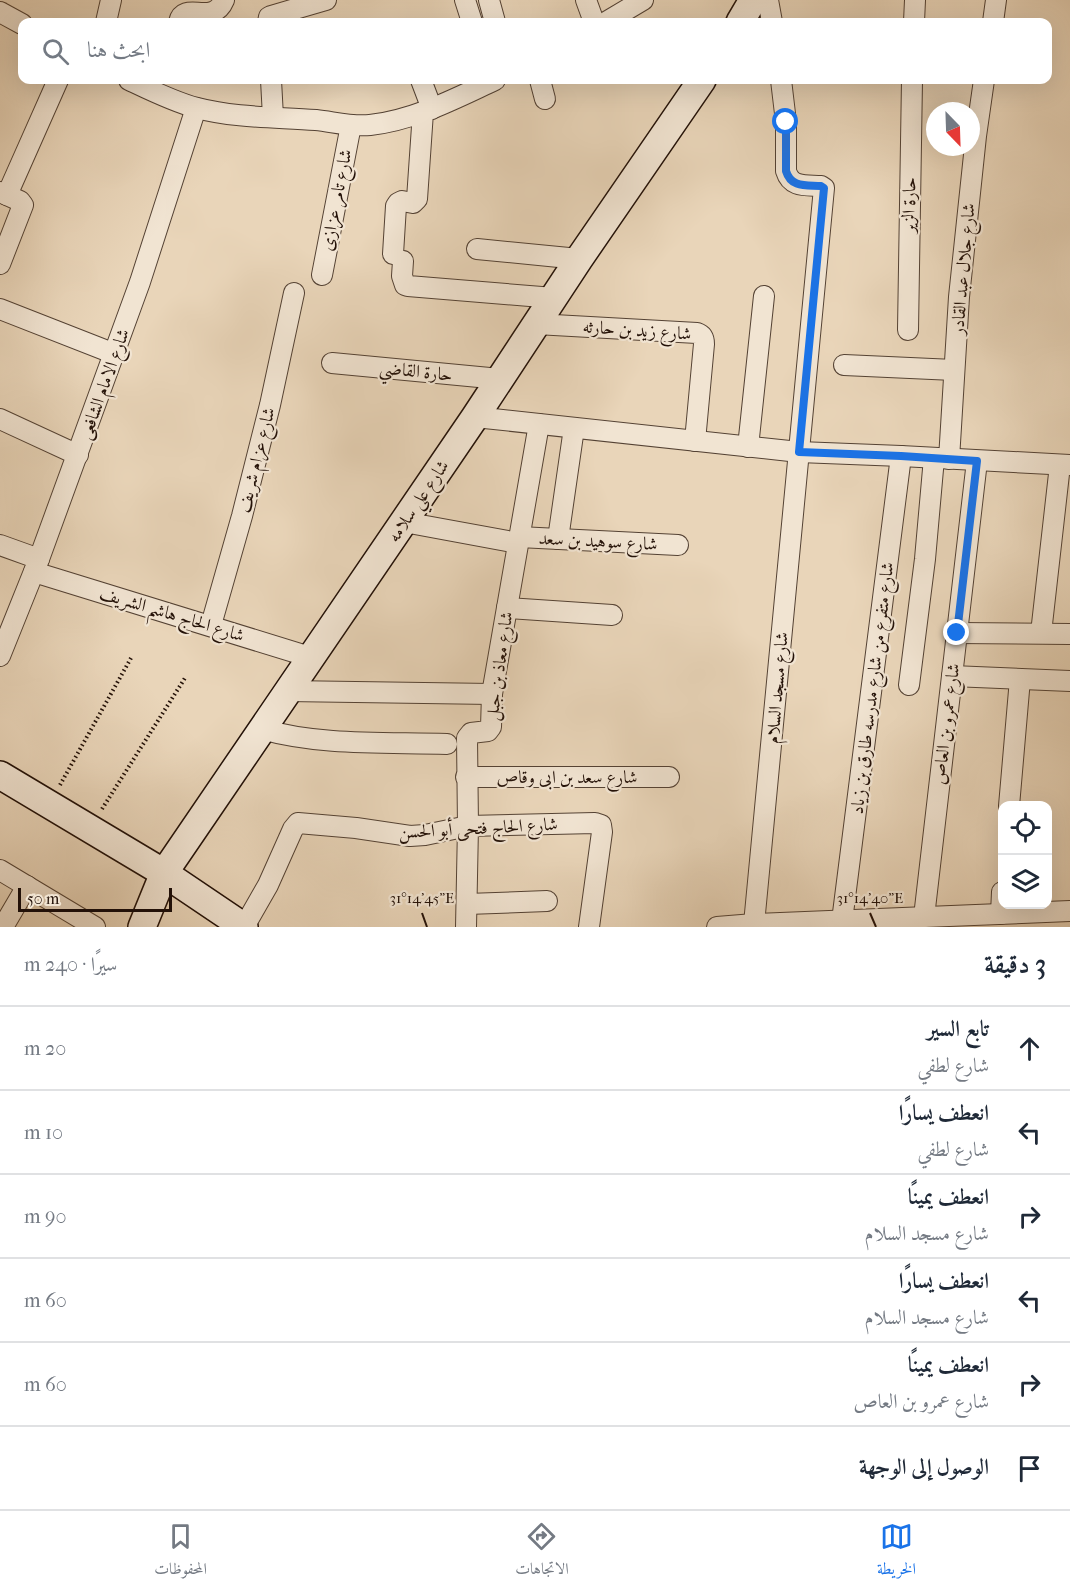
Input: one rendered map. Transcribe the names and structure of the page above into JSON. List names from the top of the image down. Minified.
{"streets":{"street":["شارع تامر عزازى","حارة الزير","شارع جلال عبد القادر","شارع زيد بن حارثه","حارة القاضي","شارع الامام الشافعى","شارع عزام شريف","شارع علي سلامه","شارع سوهيد بن سعد","شارع الحاج هاشم الشريف","شارع معاذ بن جبل","شارع مسجد السلام","شارع متفرع من شارع مدرسه طارق بن زياد","شارع عمرو بن العاص","شارع سعد بن ابى وقاص","شارع الحاج فتحى أبو الحسن"]},"crossings":[["شارع زيد بن حارثه","شارع علي سلامه"],["حارة القاضي","شارع علي سلامه"],["شارع الامام الشافعى","شارع الحاج هاشم الشريف"],["شارع عزام شريف","شارع الحاج هاشم الشريف"],["شارع علي سلامه","شارع سوهيد بن سعد"],["شارع علي سلامه","شارع الحاج هاشم الشريف"],["شارع سوهيد بن سعد","شارع معاذ بن جبل"],["شارع معاذ بن جبل","شارع سعد بن ابى وقاص"],["شارع معاذ بن جبل","شارع الحاج فتحى أبو الحسن"]],"scale_bar":"50 m","north":"bottom right","page":{"search":"ابحث هنا","scale":"50 m","heading":["3 دقيقة","سيرًا · 240 m"],"list":[["تابع السير","شارع لطفي","20 m"],["انعطف يسارًا","شارع لطفي","10 m"],["انعطف يمينًا","شارع مسجد السلام","90 m"],["انعطف يسارًا","شارع مسجد السلام","60 m"],["انعطف يمينًا","شارع عمرو بن العاص","60 m"],"الوصول إلى الوجهة"],"nav":["الخريطة","الاتجاهات","المحفوظات"]},"coordinates":["31°14'45\"E","31°14'40\"E"]}
